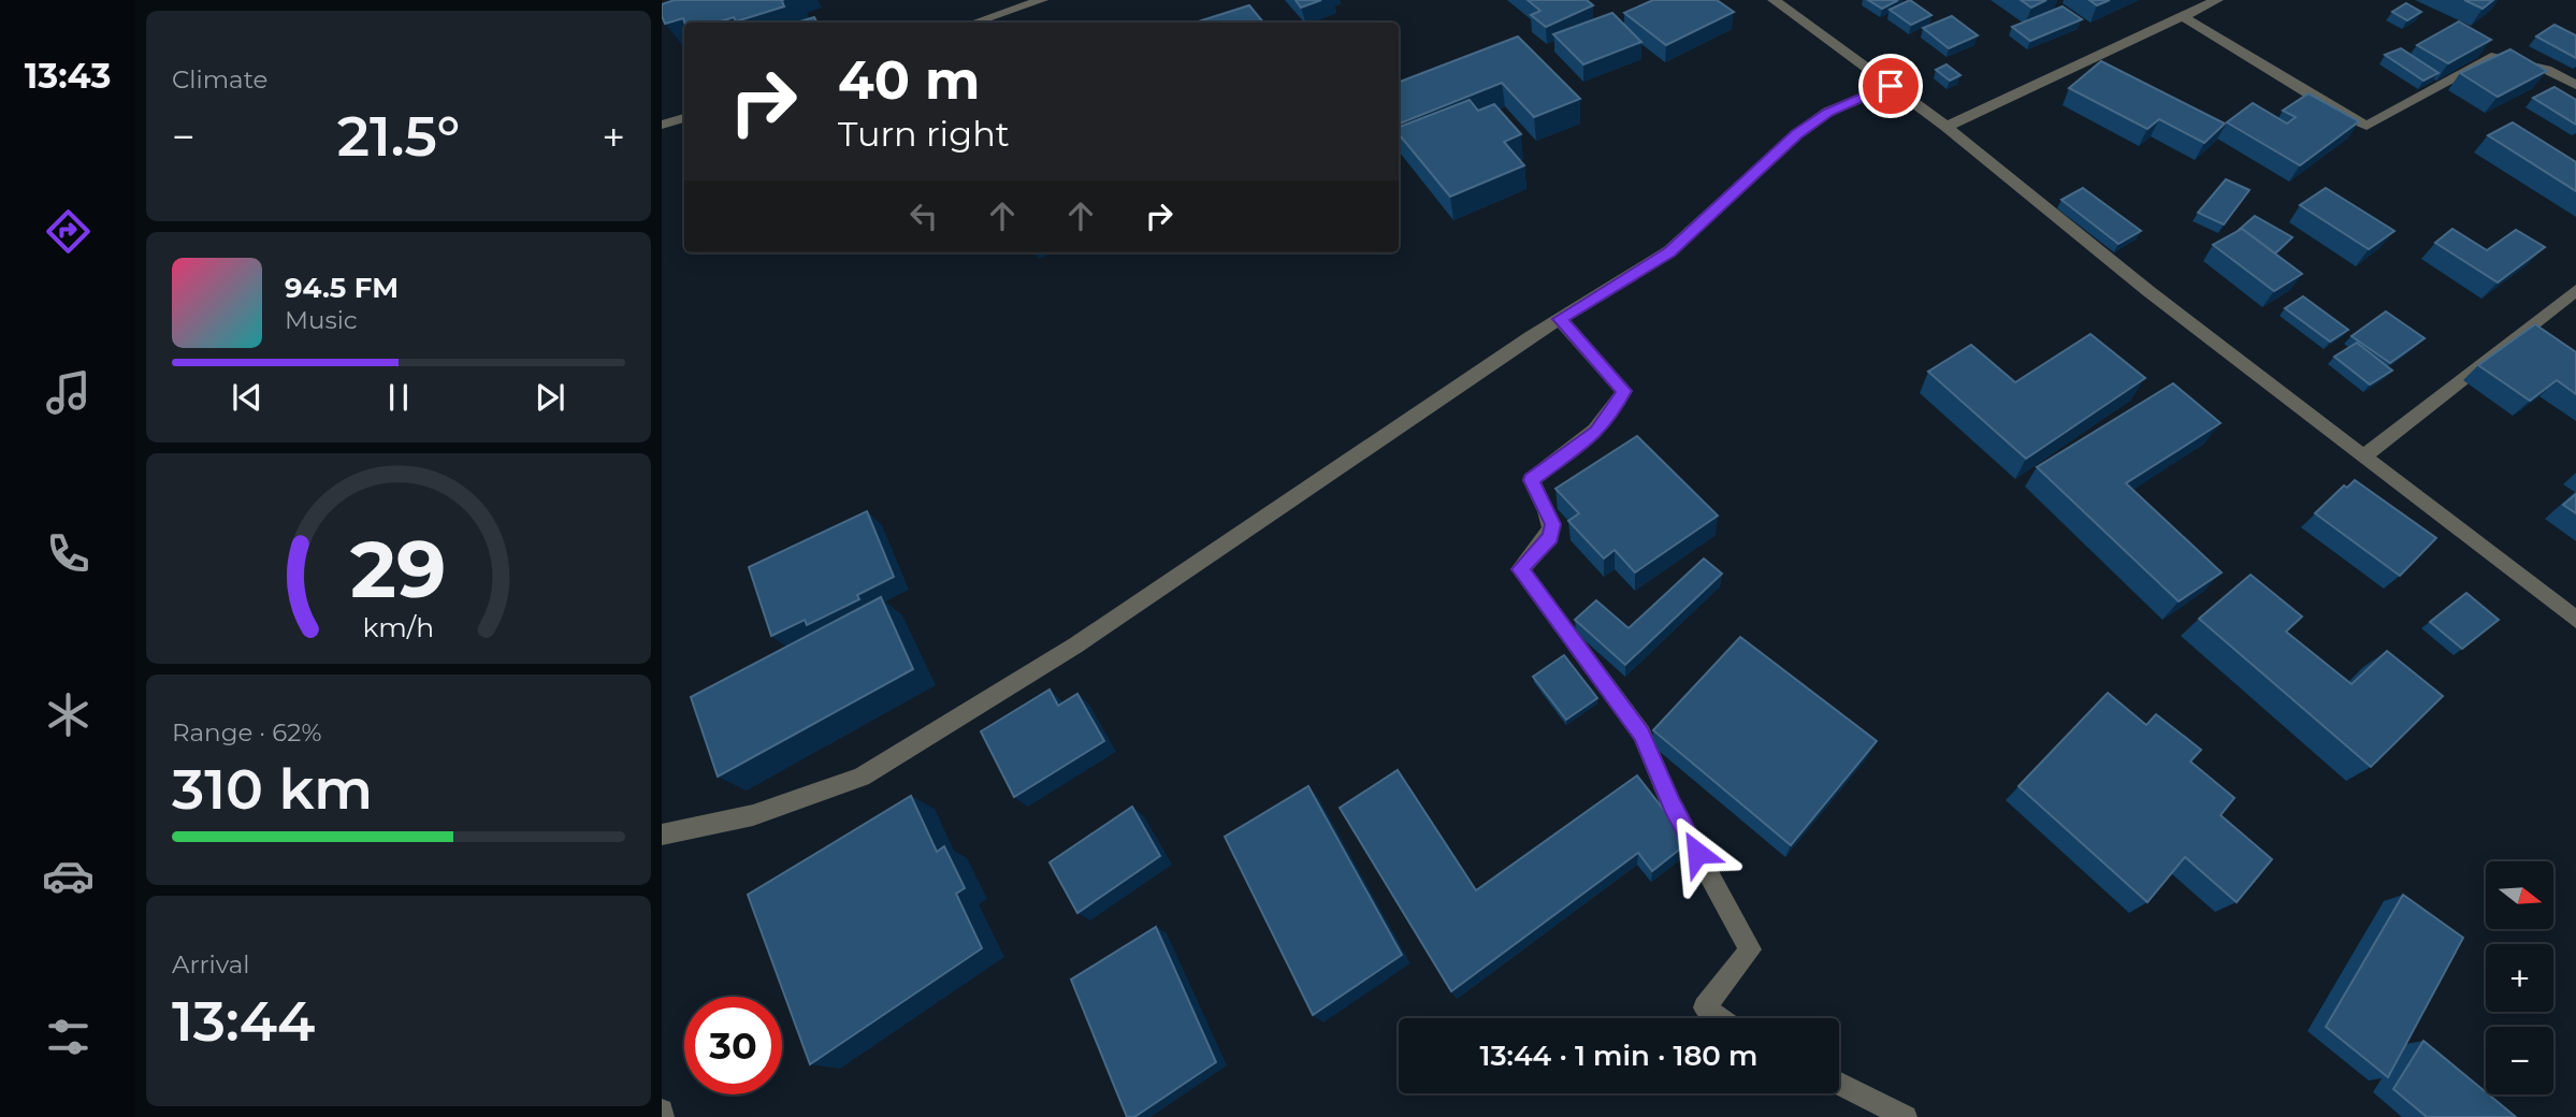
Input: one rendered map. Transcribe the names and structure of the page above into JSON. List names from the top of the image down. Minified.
{"north":"right","page":{"tabs":"13:43","tile":["Climate",["Range · 62%","310 km"],["Arrival","13:44"]],"turn":["40 m","Turn right"],"heat":["−","21.5°","+"],"song":["94.5 FM","Music"],"map_buttons":["+","−"],"limit":"30","trip":"13:44 · 1 min · 180 m","gauge":["29","km/h"]}}
